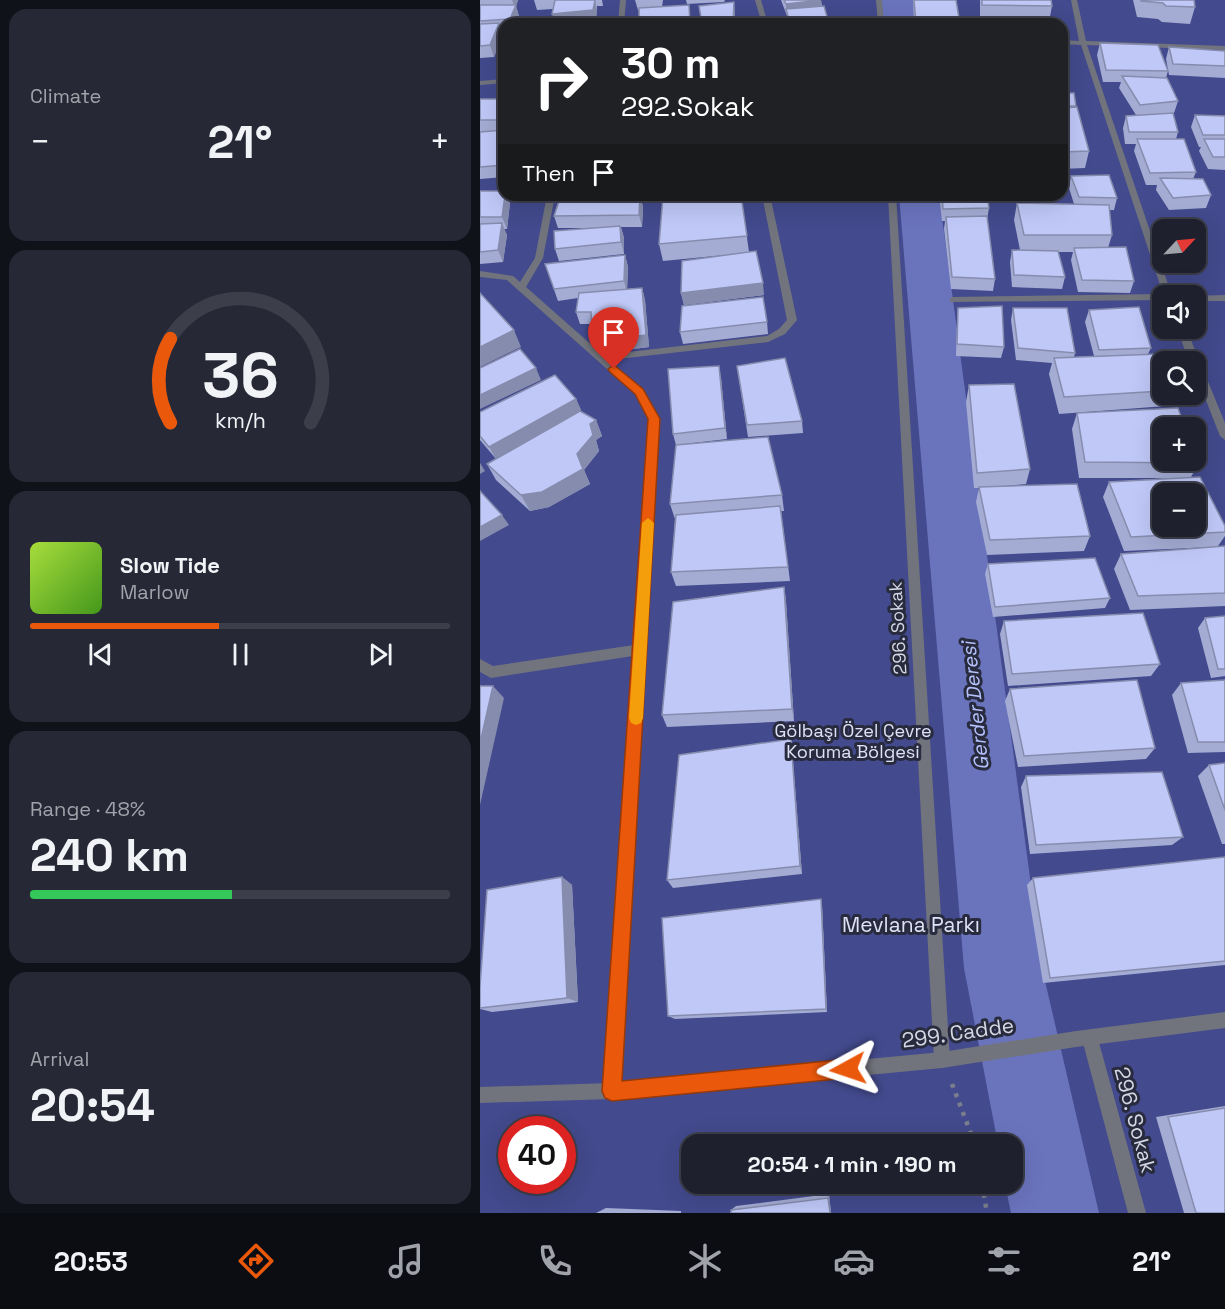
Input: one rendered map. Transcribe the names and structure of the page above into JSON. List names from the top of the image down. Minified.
{"streets":{"street":["296. Sokak","299. Cadde"]},"crossings":[["296. Sokak","299. Cadde"]],"water":["Gerder Deresi"],"parks":["Gölbaşı Özel Çevre Koruma Bölgesi","Mevlana Parkı"],"north":"top right","page":{"tile":["Climate",["Range · 48%","240 km"],["Arrival","20:54"]],"turn":["30 m","292.Sokak"],"heat":["−","21°","+"],"then":"Then","map_buttons":["+","−"],"song":["Slow Tide","Marlow"],"limit":"40","trip":"20:54 · 1 min · 190 m","tabs":["20:53","21°"],"gauge":["36","km/h"]}}
